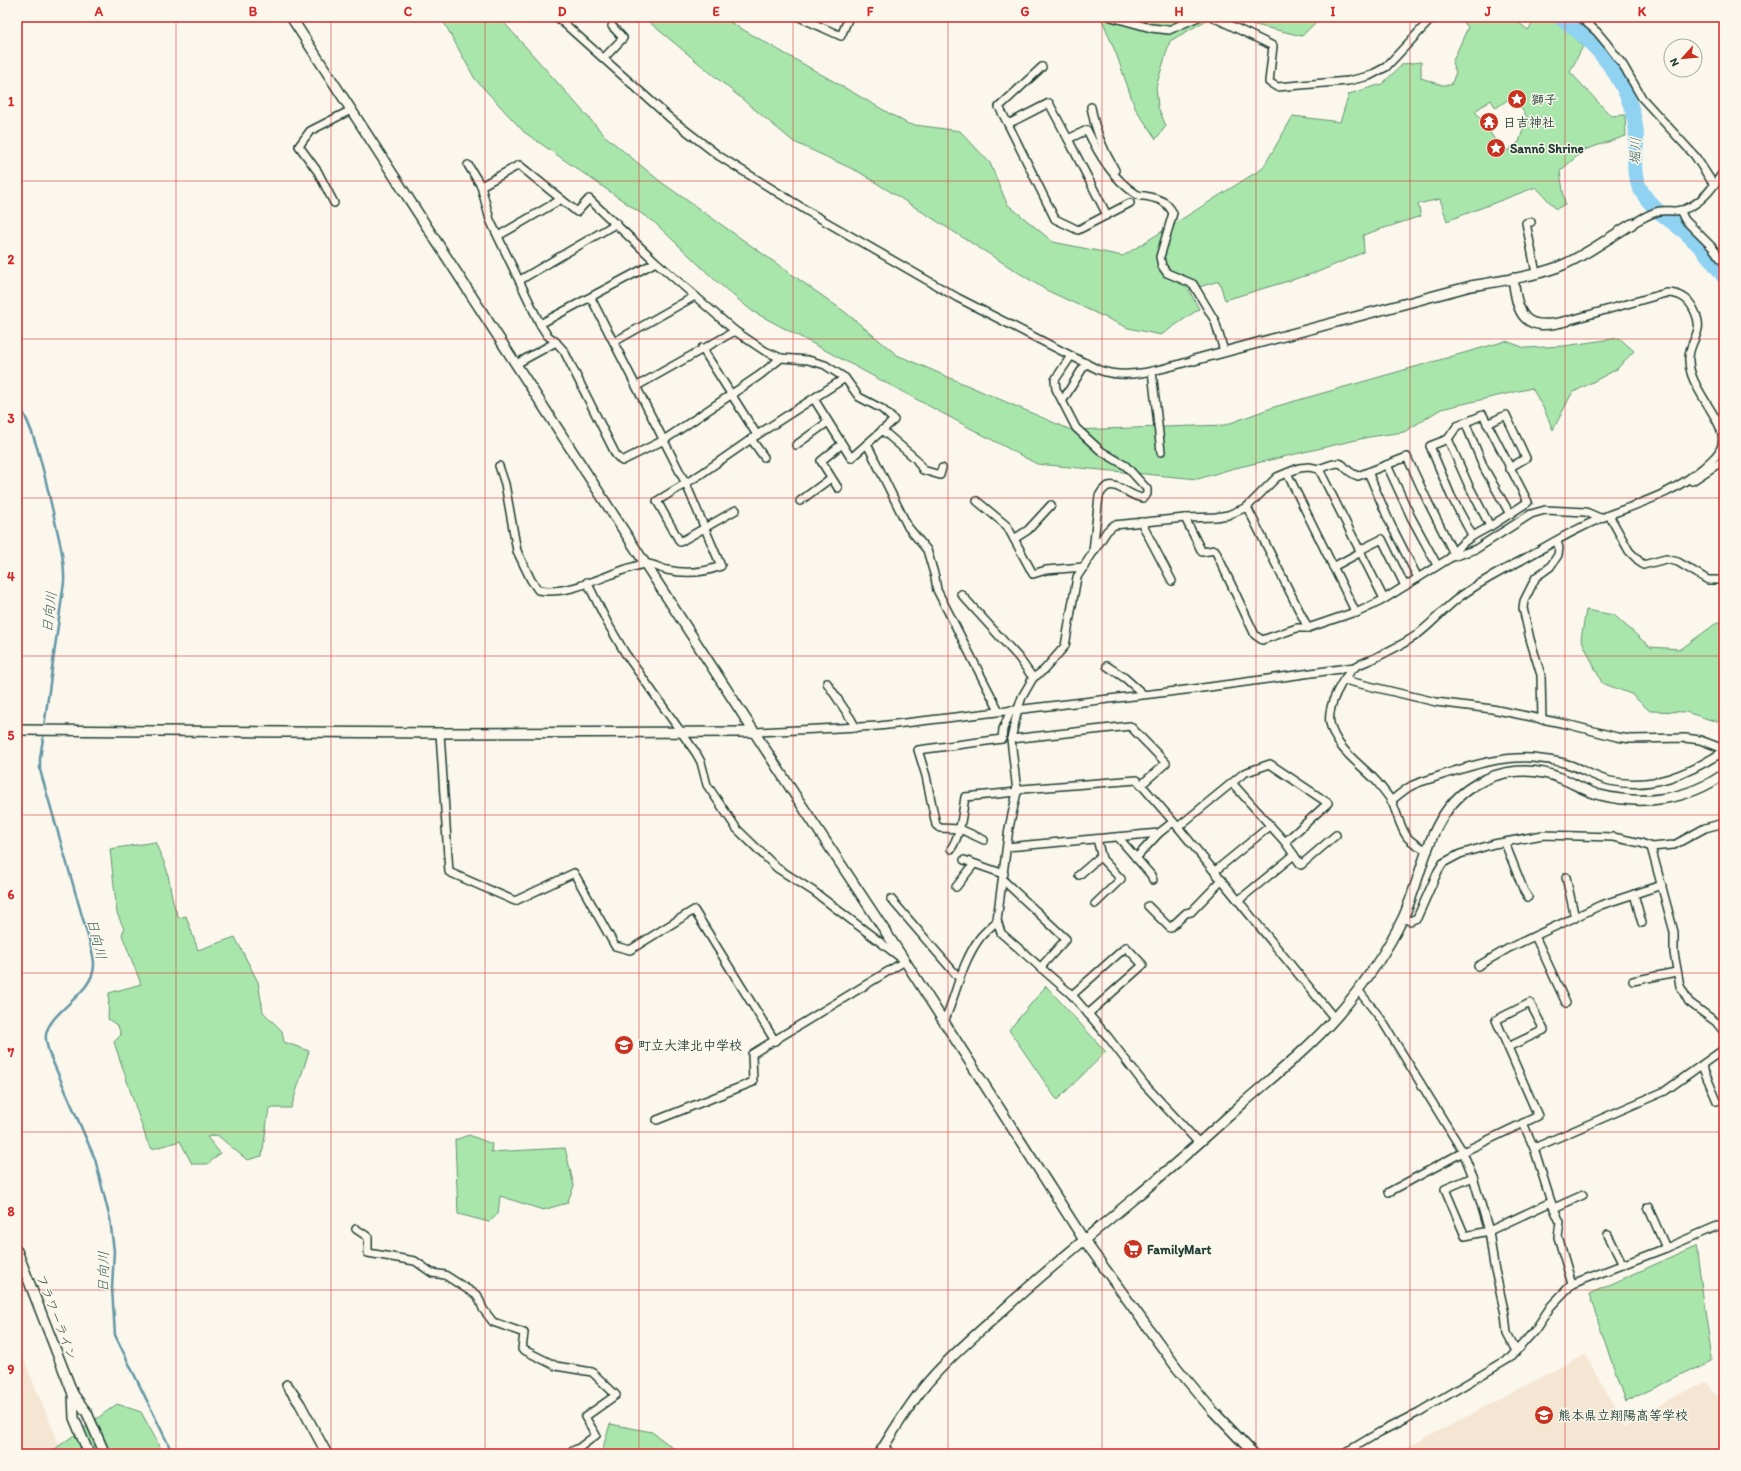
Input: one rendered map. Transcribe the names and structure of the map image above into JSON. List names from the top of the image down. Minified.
{"streets":{"street":["フラワーライン"]},"water":["堀川","日向川"],"places":{"place":["獅子","Sannō Shrine"],"temple":["日吉神社"],"school or university":["町立大津北中学校","熊本県立翔陽高等学校"],"supermarket":["FamilyMart"]},"north":"bottom left","grid":{"columns":["A","B","C","D","E","F","G","H","I","J","K"],"rows":["1","2","3","4","5","6","7","8","9"]}}
